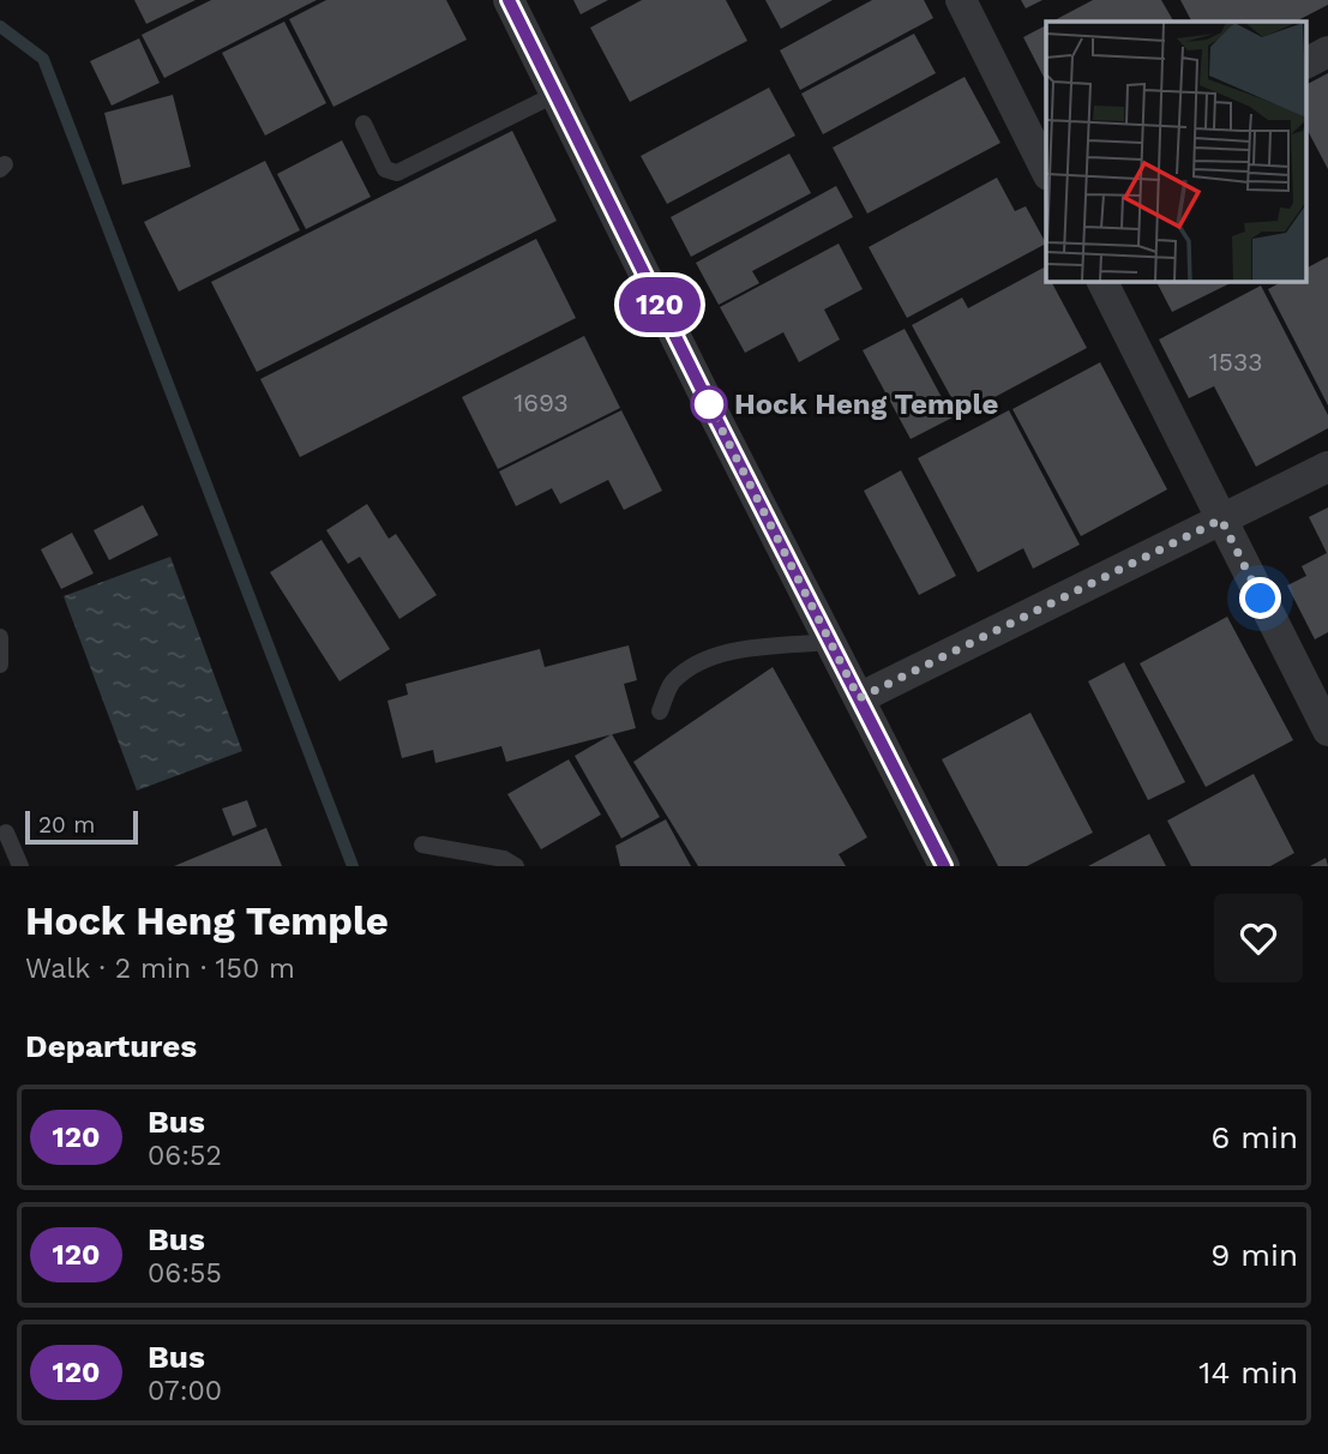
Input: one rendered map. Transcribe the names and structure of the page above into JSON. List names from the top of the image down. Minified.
{"places":["Hock Heng Temple"],"lines":["bus line 120"],"house_numbers":["1533","1693"],"scale_bar":"20 m","page":{"on_map":"120","scale":"20 m","heading":[["Hock Heng Temple","Walk · 2 min · 150 m"],"Departures"],"list":[{"mark":"120","name":"Bus","note":"06:52","value":"6 min"},{"mark":"120","name":"Bus","note":"06:55","value":"9 min"},{"mark":"120","name":"Bus","note":"07:00","value":"14 min"}]}}
